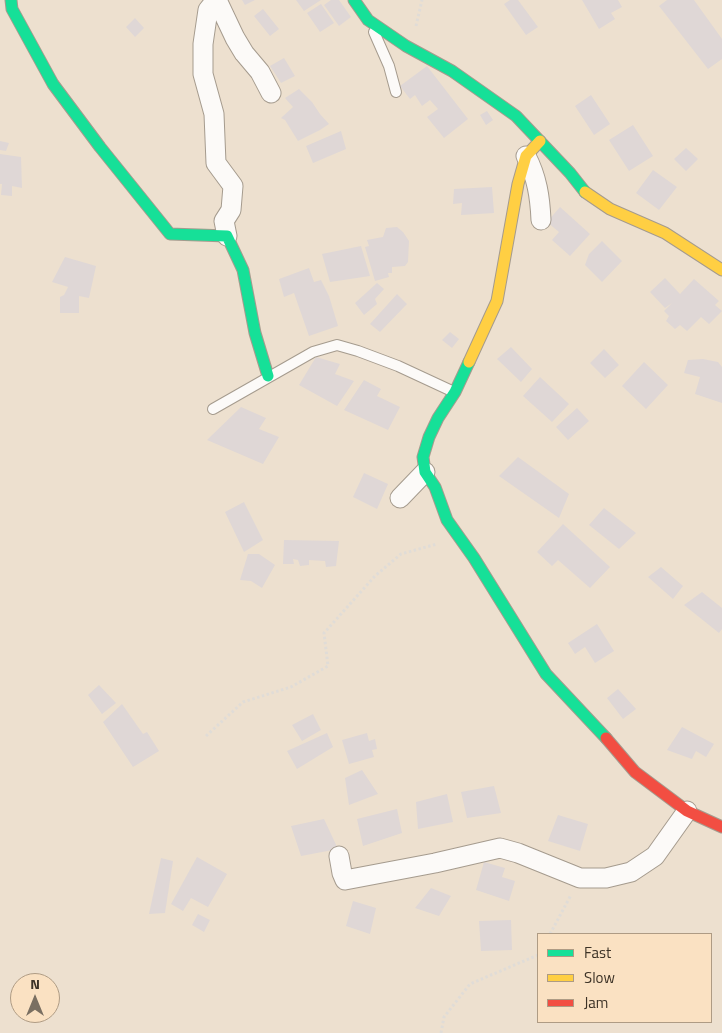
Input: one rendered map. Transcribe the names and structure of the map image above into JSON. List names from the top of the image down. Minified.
{"legend":["Fast","Slow","Jam"],"north":"top"}
